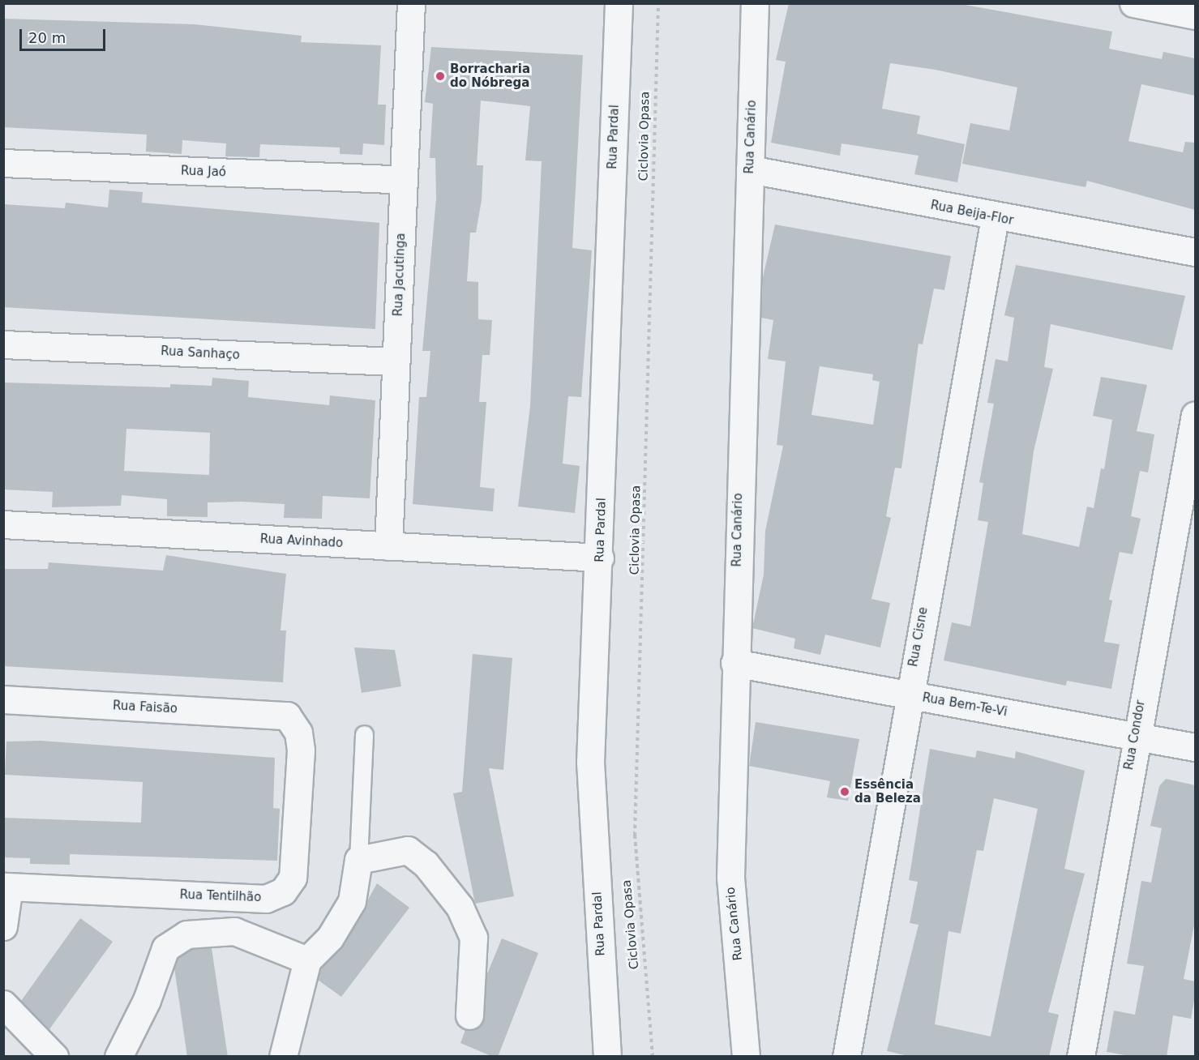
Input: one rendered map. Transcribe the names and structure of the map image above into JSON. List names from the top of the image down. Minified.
{"streets":{"street":["Rua Pardal","Rua Canário","Rua Jaó","Rua Beija-Flor","Rua Jacutinga","Rua Sanhaço","Rua Avinhado","Rua Cisne","Rua Bem-Te-Vi","Rua Faisão","Rua Condor","Rua Tentilhão"],"path":["Ciclovia Opasa"]},"crossings":[["Rua Pardal","Rua Avinhado"],["Rua Canário","Rua Beija-Flor"],["Rua Canário","Rua Bem-Te-Vi"],["Rua Jaó","Rua Jacutinga"],["Rua Beija-Flor","Rua Cisne"],["Rua Jacutinga","Rua Sanhaço"],["Rua Jacutinga","Rua Avinhado"],["Rua Cisne","Rua Bem-Te-Vi"],["Rua Bem-Te-Vi","Rua Condor"],["Rua Faisão","Rua Tentilhão"]],"places":["Borracharia do Nóbrega","Essência da Beleza"],"scale_bar":"20 m"}
